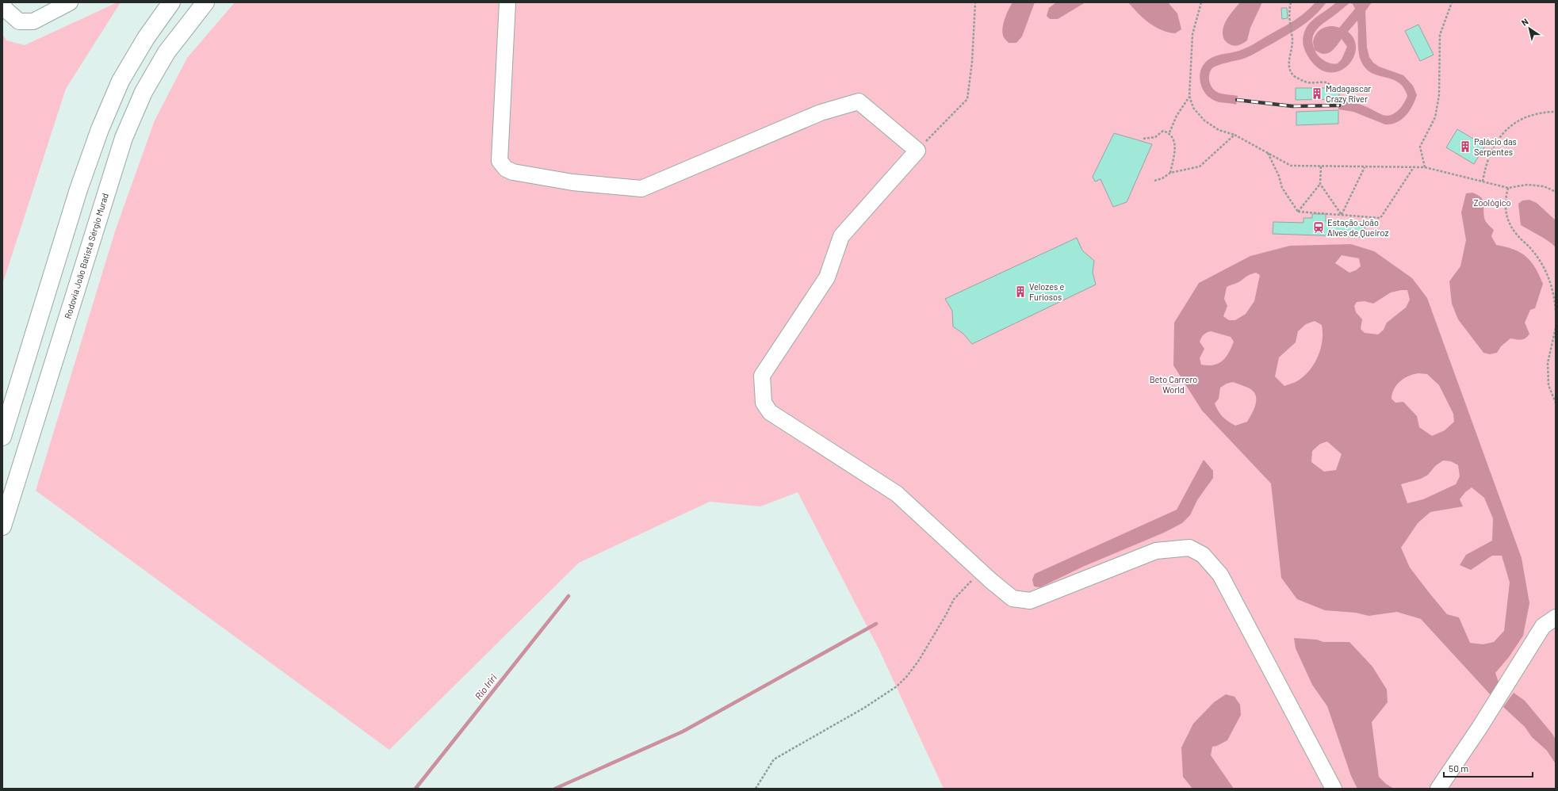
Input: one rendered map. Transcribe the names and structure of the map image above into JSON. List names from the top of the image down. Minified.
{"streets":{"main road":["Rodovia João Batista Sérgio Murad"]},"water":["Rio Iriri"],"parks":["Zoológico","Beto Carrero World"],"places":{"building":["Madagascar Crazy River","Palácio das Serpentes","Velozes e Furiosos"],"station":["Estação João Alves de Queiroz"]},"scale_bar":"50 m","north":"top left"}
